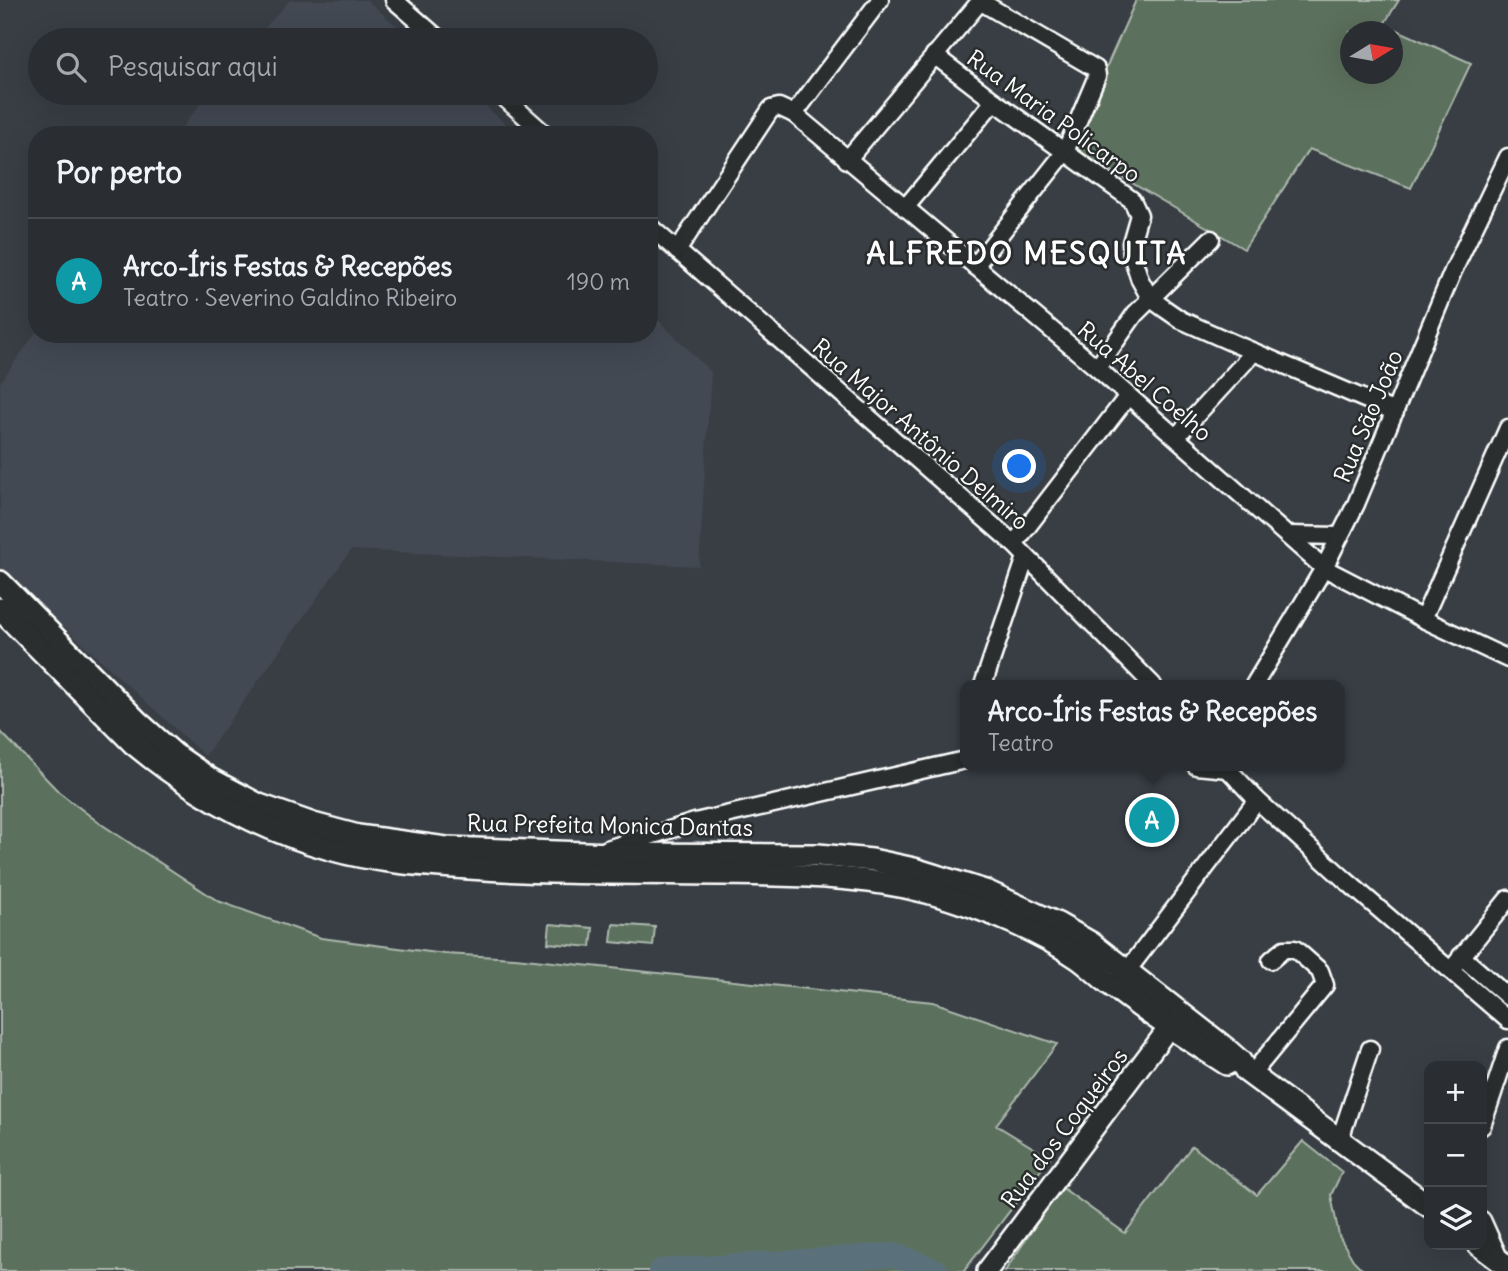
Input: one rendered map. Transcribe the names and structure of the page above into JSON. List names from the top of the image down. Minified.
{"streets":{"main road":["Rua Prefeita Monica Dantas"],"street":["Rua Maria Policarpo","Rua Abel Coelho","Rua São João","Rua Major Antônio Delmiro","Rua dos Coqueiros"]},"crossings":[["Rua Abel Coelho","Rua São João"],["Rua Abel Coelho","Rua Major Antônio Delmiro"],["Rua Prefeita Monica Dantas","Rua dos Coqueiros"]],"districts":["ALFREDO MESQUITA"],"north":"right","page":{"search":"Pesquisar aqui","heading":"Por perto","list":[{"mark":"A","name":"Arco-Íris Festas & Recepões","note":"Teatro · Severino Galdino Ribeiro","value":"190 m"}],"popup":["Arco-Íris Festas & Recepões","Teatro"],"pins":"A","map_buttons":["+","−"]}}
